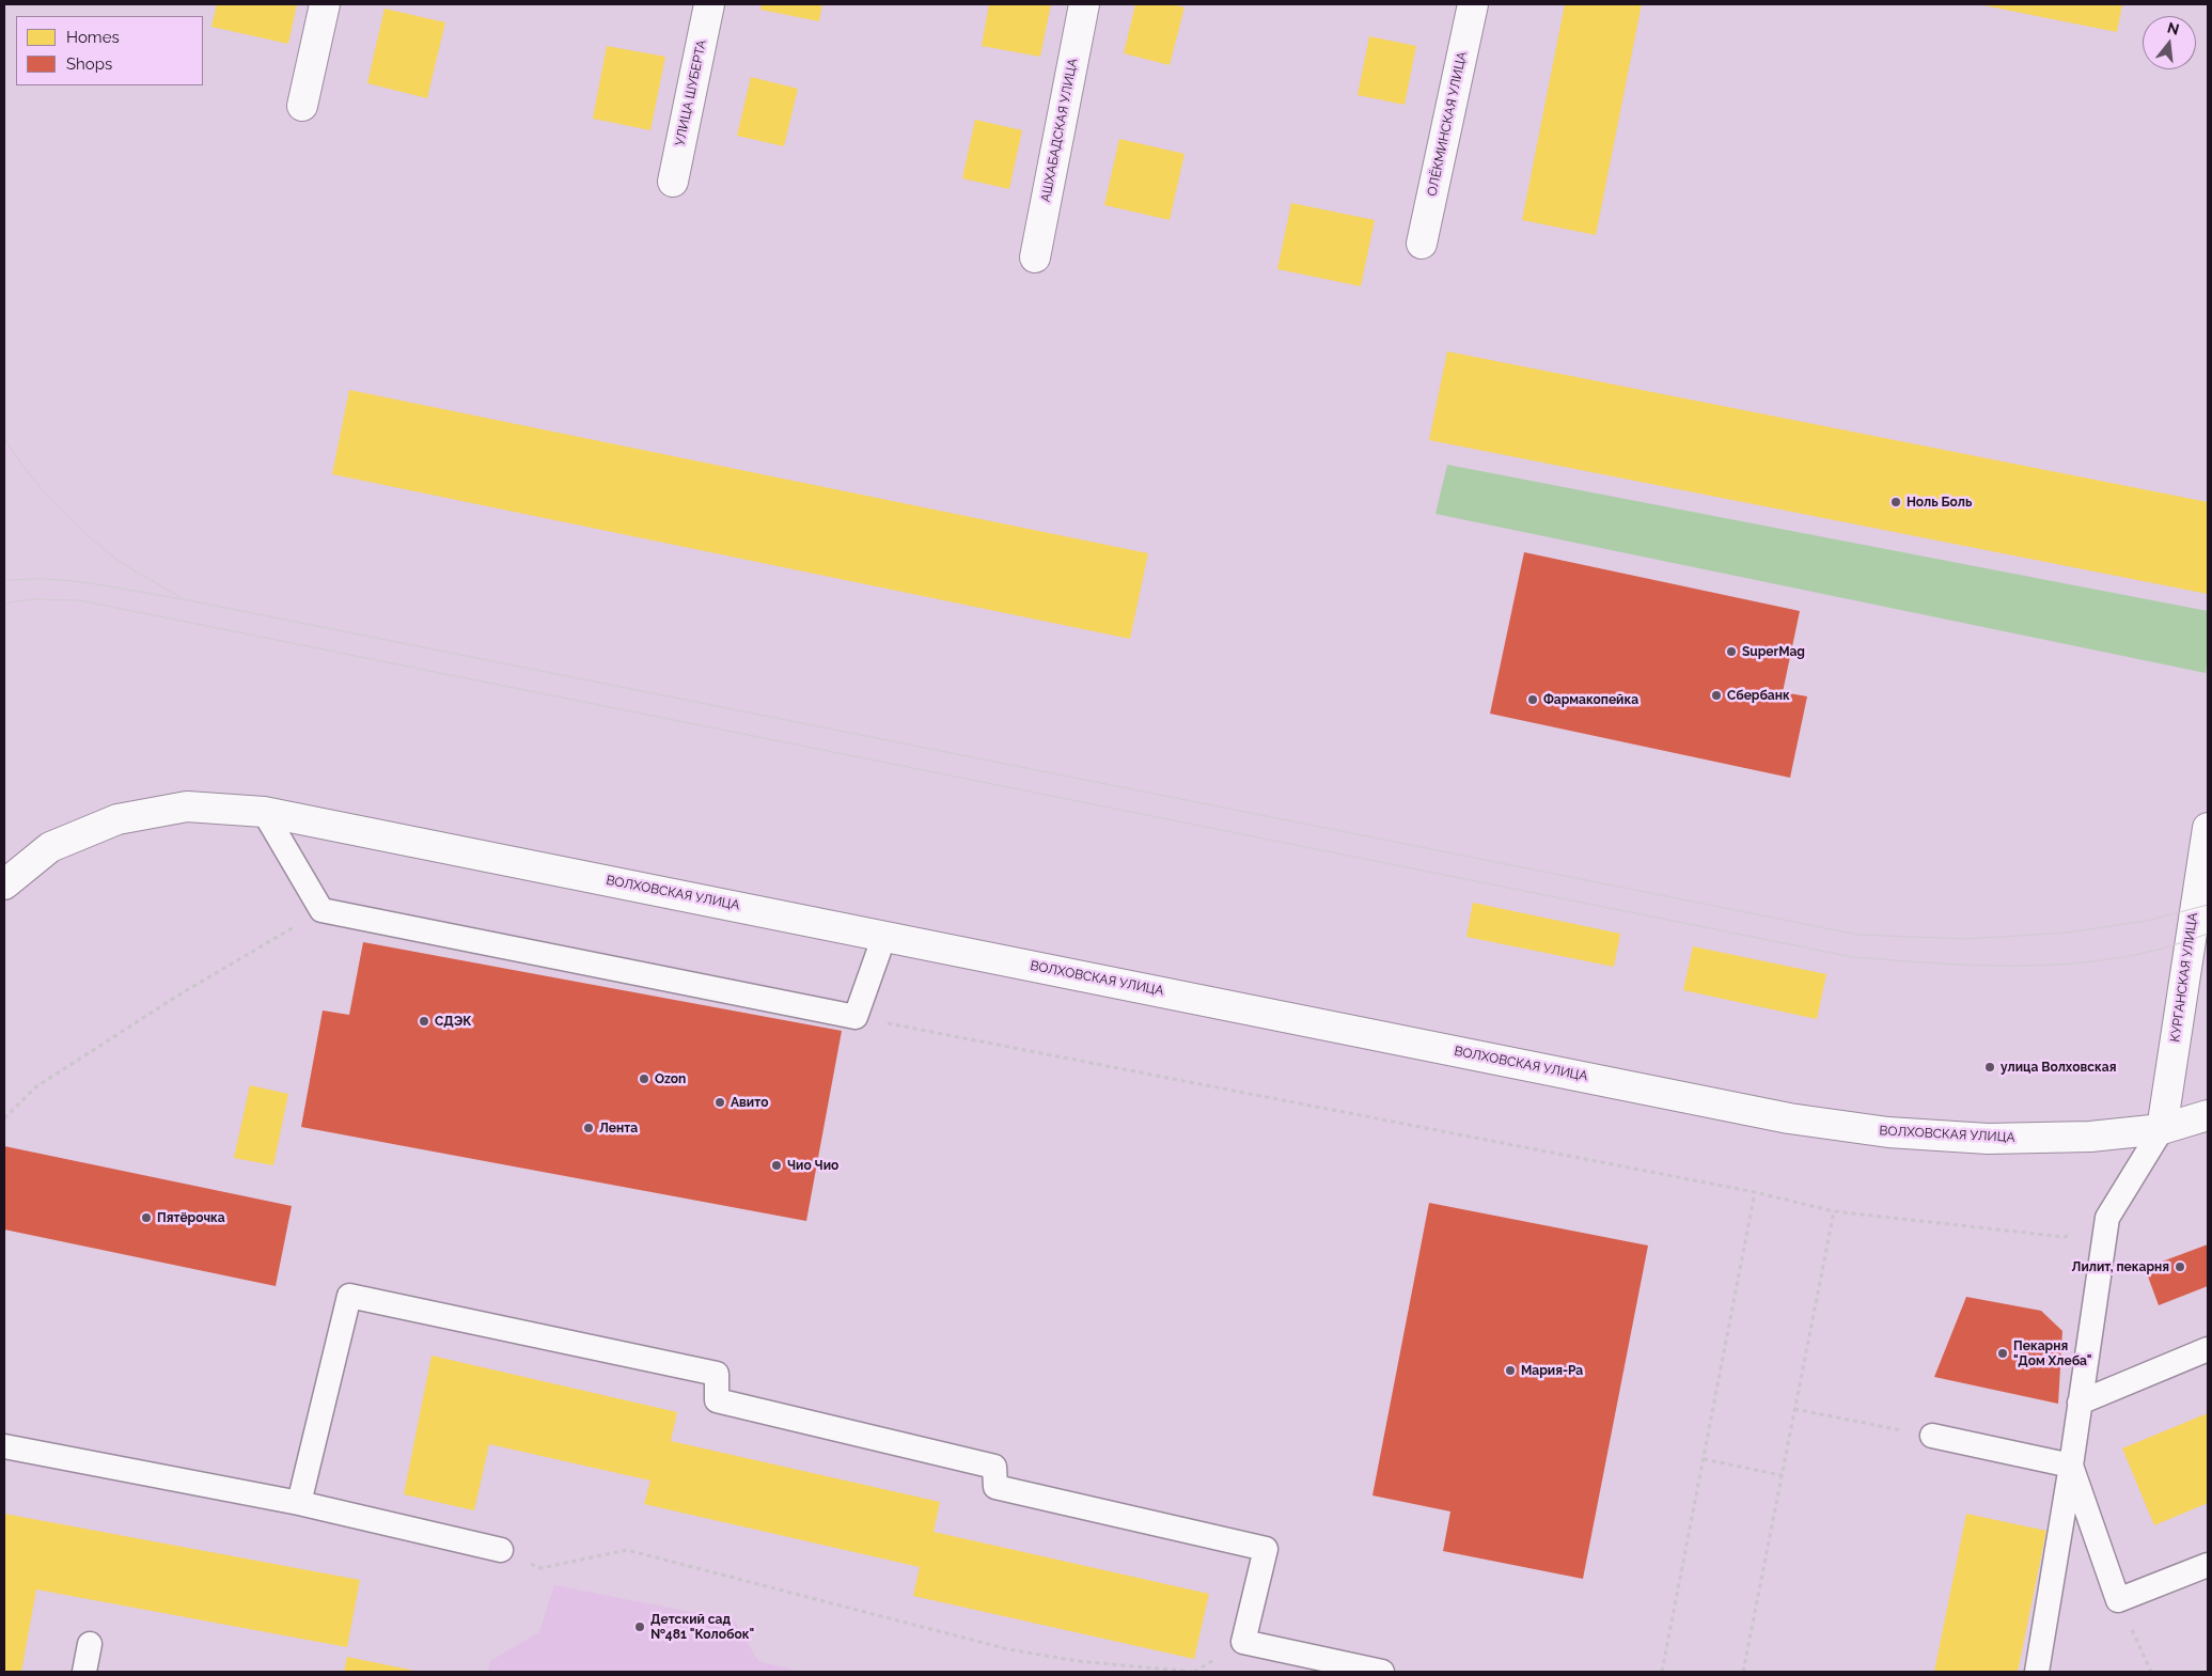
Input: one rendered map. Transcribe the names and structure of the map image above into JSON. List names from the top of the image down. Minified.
{"streets":{"main road":["УЛИЦА ШУБЕРТА","ОЛЁКМИНСКАЯ УЛИЦА","АШХАБАДСКАЯ УЛИЦА","ВОЛХОВСКАЯ УЛИЦА","КУРГАНСКАЯ УЛИЦА"]},"crossings":[["ВОЛХОВСКАЯ УЛИЦА","КУРГАНСКАЯ УЛИЦА"]],"places":["Ноль Боль","SuperMag","Сбербанк","Фармакопейка","СДЭК","улица Волховская","Ozon","Авито","Лента","Чио Чио","Пятёрочка","Лилит, пекарня","Пекарня \"Дом Хлеба\"","Мария-Ра","Детский сад №481 \"Колобок\""],"legend":["Homes","Shops"],"north":"top"}
